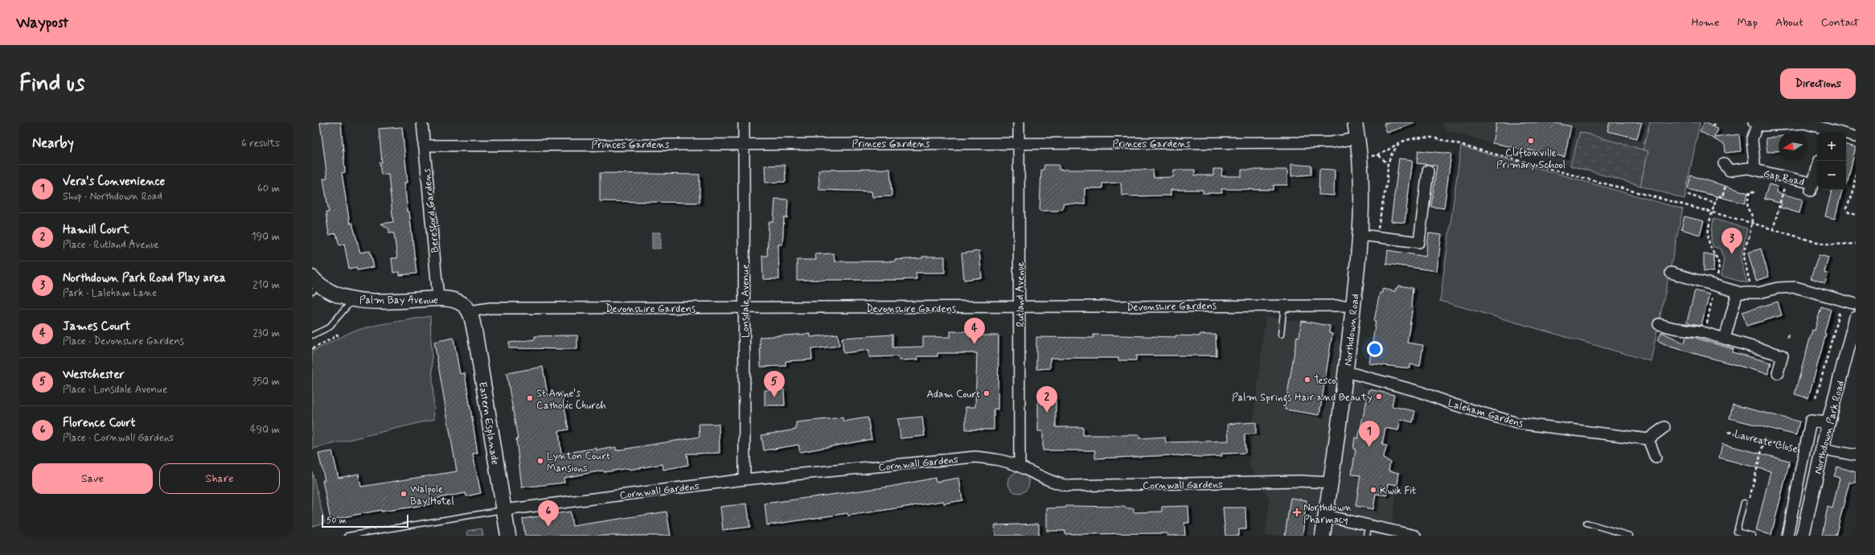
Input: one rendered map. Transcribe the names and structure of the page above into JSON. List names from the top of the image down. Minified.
{"streets":{"main road":["Palm Bay Avenue","Northdown Road","Eastern Esplanade"],"street":["Princes Gardens","Gap Road","Beresford Gardens","Rutland Avenue","Lonsdale Avenue","Devonshire Gardens","Laleham Gardens","Northdown Park Road","Laureate Close","Cornwall Gardens"]},"crossings":[["Princes Gardens","Beresford Gardens"],["Princes Gardens","Rutland Avenue"],["Princes Gardens","Lonsdale Avenue"],["Princes Gardens","Northdown Road"],["Beresford Gardens","Palm Bay Avenue"],["Rutland Avenue","Devonshire Gardens"],["Rutland Avenue","Cornwall Gardens"],["Palm Bay Avenue","Devonshire Gardens"],["Palm Bay Avenue","Eastern Esplanade"],["Lonsdale Avenue","Devonshire Gardens"],["Lonsdale Avenue","Cornwall Gardens"],["Devonshire Gardens","Northdown Road"],["Devonshire Gardens","Eastern Esplanade"],["Northdown Road","Laleham Gardens"],["Northdown Road","Cornwall Gardens"],["Eastern Esplanade","Cornwall Gardens"],["Northdown Park Road","Laureate Close"]],"places":{"other":["Cliftonville Primary School","Tesco","Adam Court","Palm Springs Hair and Beauty","St Anne's Catholic Church","Lynton Court Mansions","Kwik Fit","Walpole Bay Hotel"],"health":["Northdown Pharmacy"]},"scale_bar":"50 m","north":"left","page":{"header":"Waypost","nav":["Home","Map","About","Contact"],"buttons":["Directions",["Save","Share"]],"title":"Find us","heading":["Nearby","6 results"],"map_buttons":["+","−"],"list":[{"mark":"1","name":"Vera's Convenience","note":"Shop · Northdown Road","value":"60 m"},{"mark":"2","name":"Hamill Court","note":"Place · Rutland Avenue","value":"190 m"},{"mark":"3","name":"Northdown Park Road Play area","note":"Park · Laleham Lane","value":"210 m"},{"mark":"4","name":"James Court","note":"Place · Devonshire Gardens","value":"230 m"},{"mark":"5","name":"Westchester","note":"Place · Lonsdale Avenue","value":"350 m"},{"mark":"6","name":"Florence Court","note":"Place · Cornwall Gardens","value":"490 m"}],"pins":["3","4","5","2","1","6"],"scale":"50 m"}}
